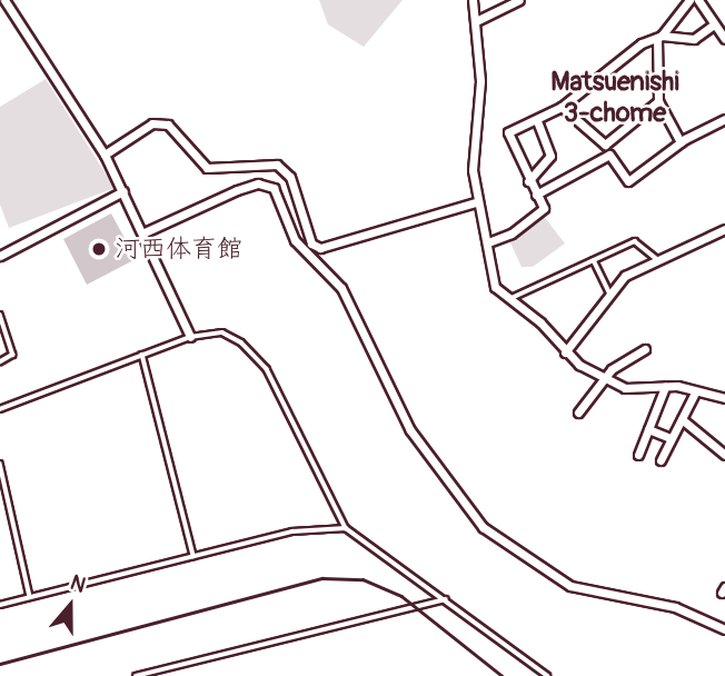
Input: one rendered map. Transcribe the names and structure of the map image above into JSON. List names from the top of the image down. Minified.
{"districts":["Matsuenishi 3-chome"],"places":["河西体育館"],"north":"top"}
